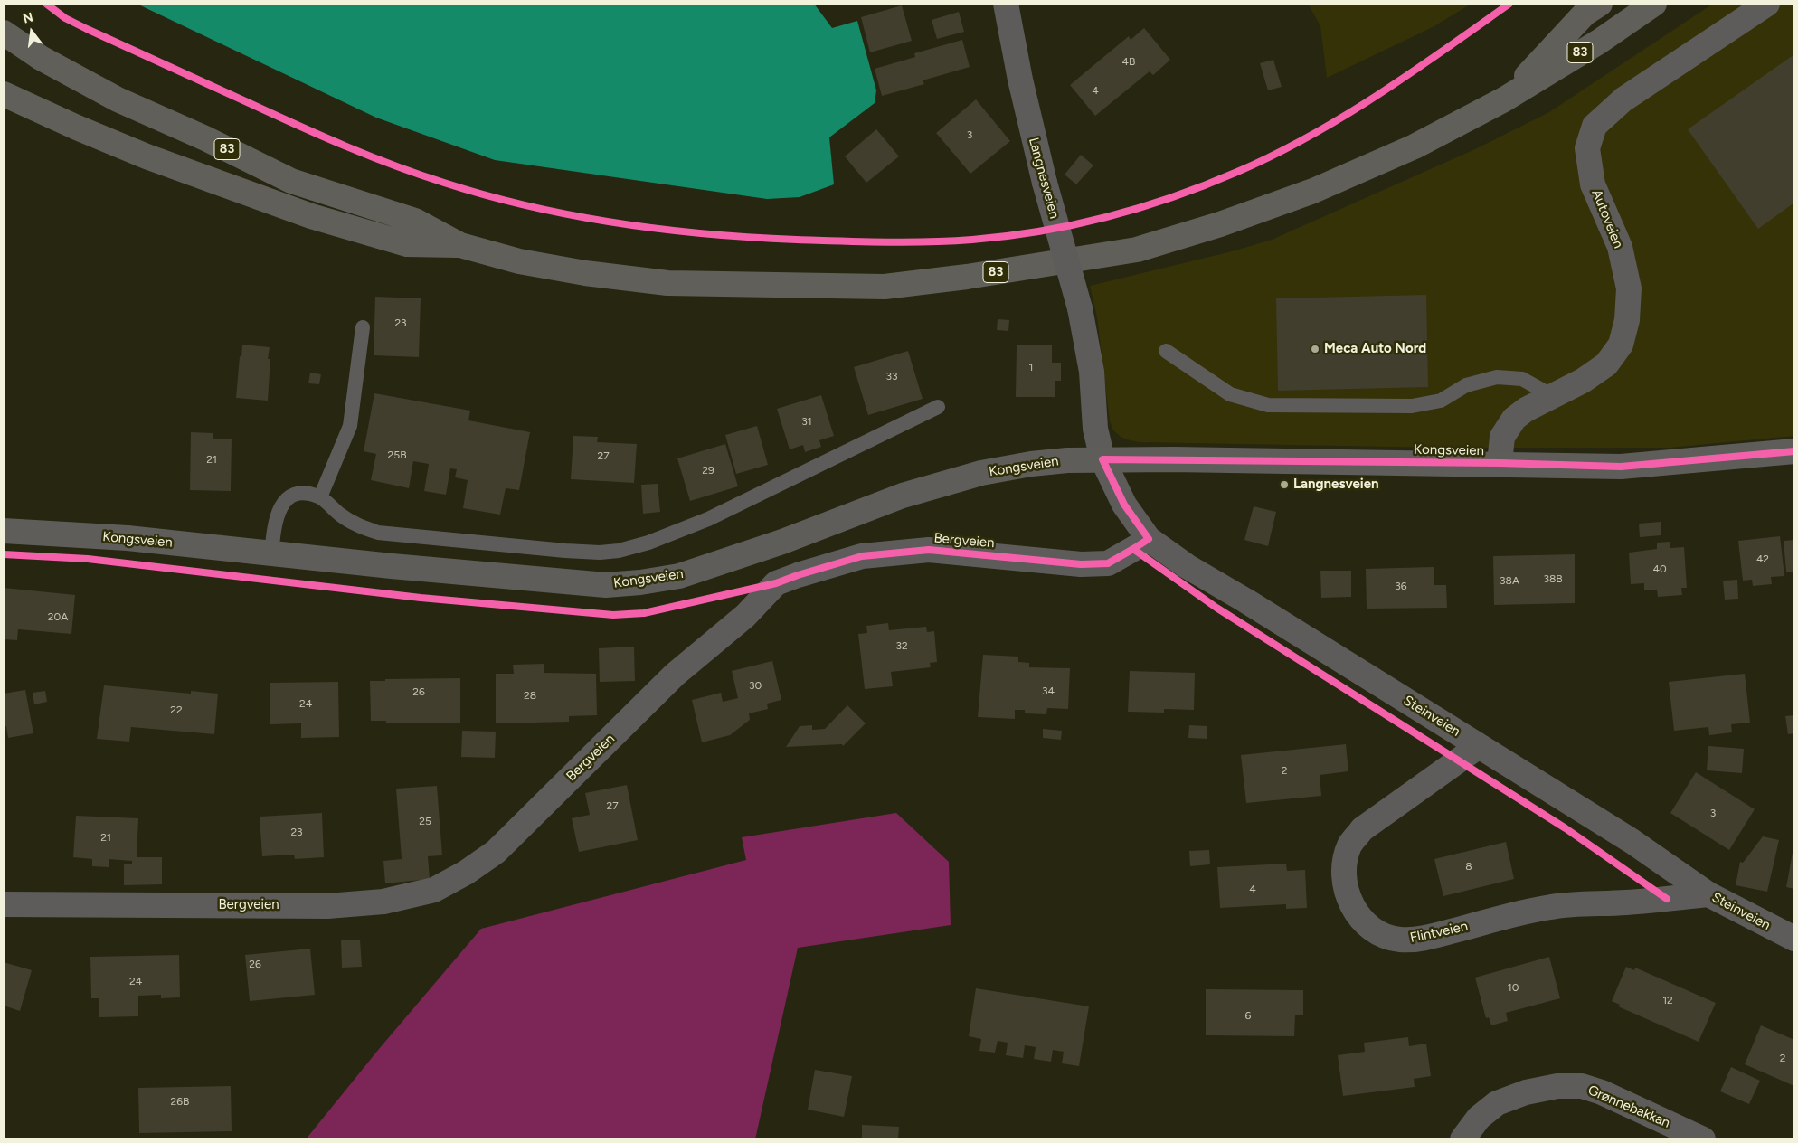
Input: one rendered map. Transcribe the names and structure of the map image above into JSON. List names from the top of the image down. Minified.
{"streets":{"highway":["83"],"main road":["Kongsveien"],"street":["Langnesveien","Autoveien","Bergveien","Steinveien","Flintveien","Grønnebakkan"]},"crossings":[["Langnesveien","Kongsveien"],["Langnesveien","Steinveien"],["Autoveien","Kongsveien"],["Kongsveien","Steinveien"],["Bergveien","Steinveien"],["Steinveien","Flintveien"]],"places":["Meca Auto Nord","Langnesveien"],"house_numbers":["4B","4","3","23","1","33","31","25B","27","21","29","42","40","38B","38A","36","20A","32","30","34","26","28","24","22","2","27","3","25","23","21","8","4","26","24","10","12","6","2","26B"],"north":"top"}
